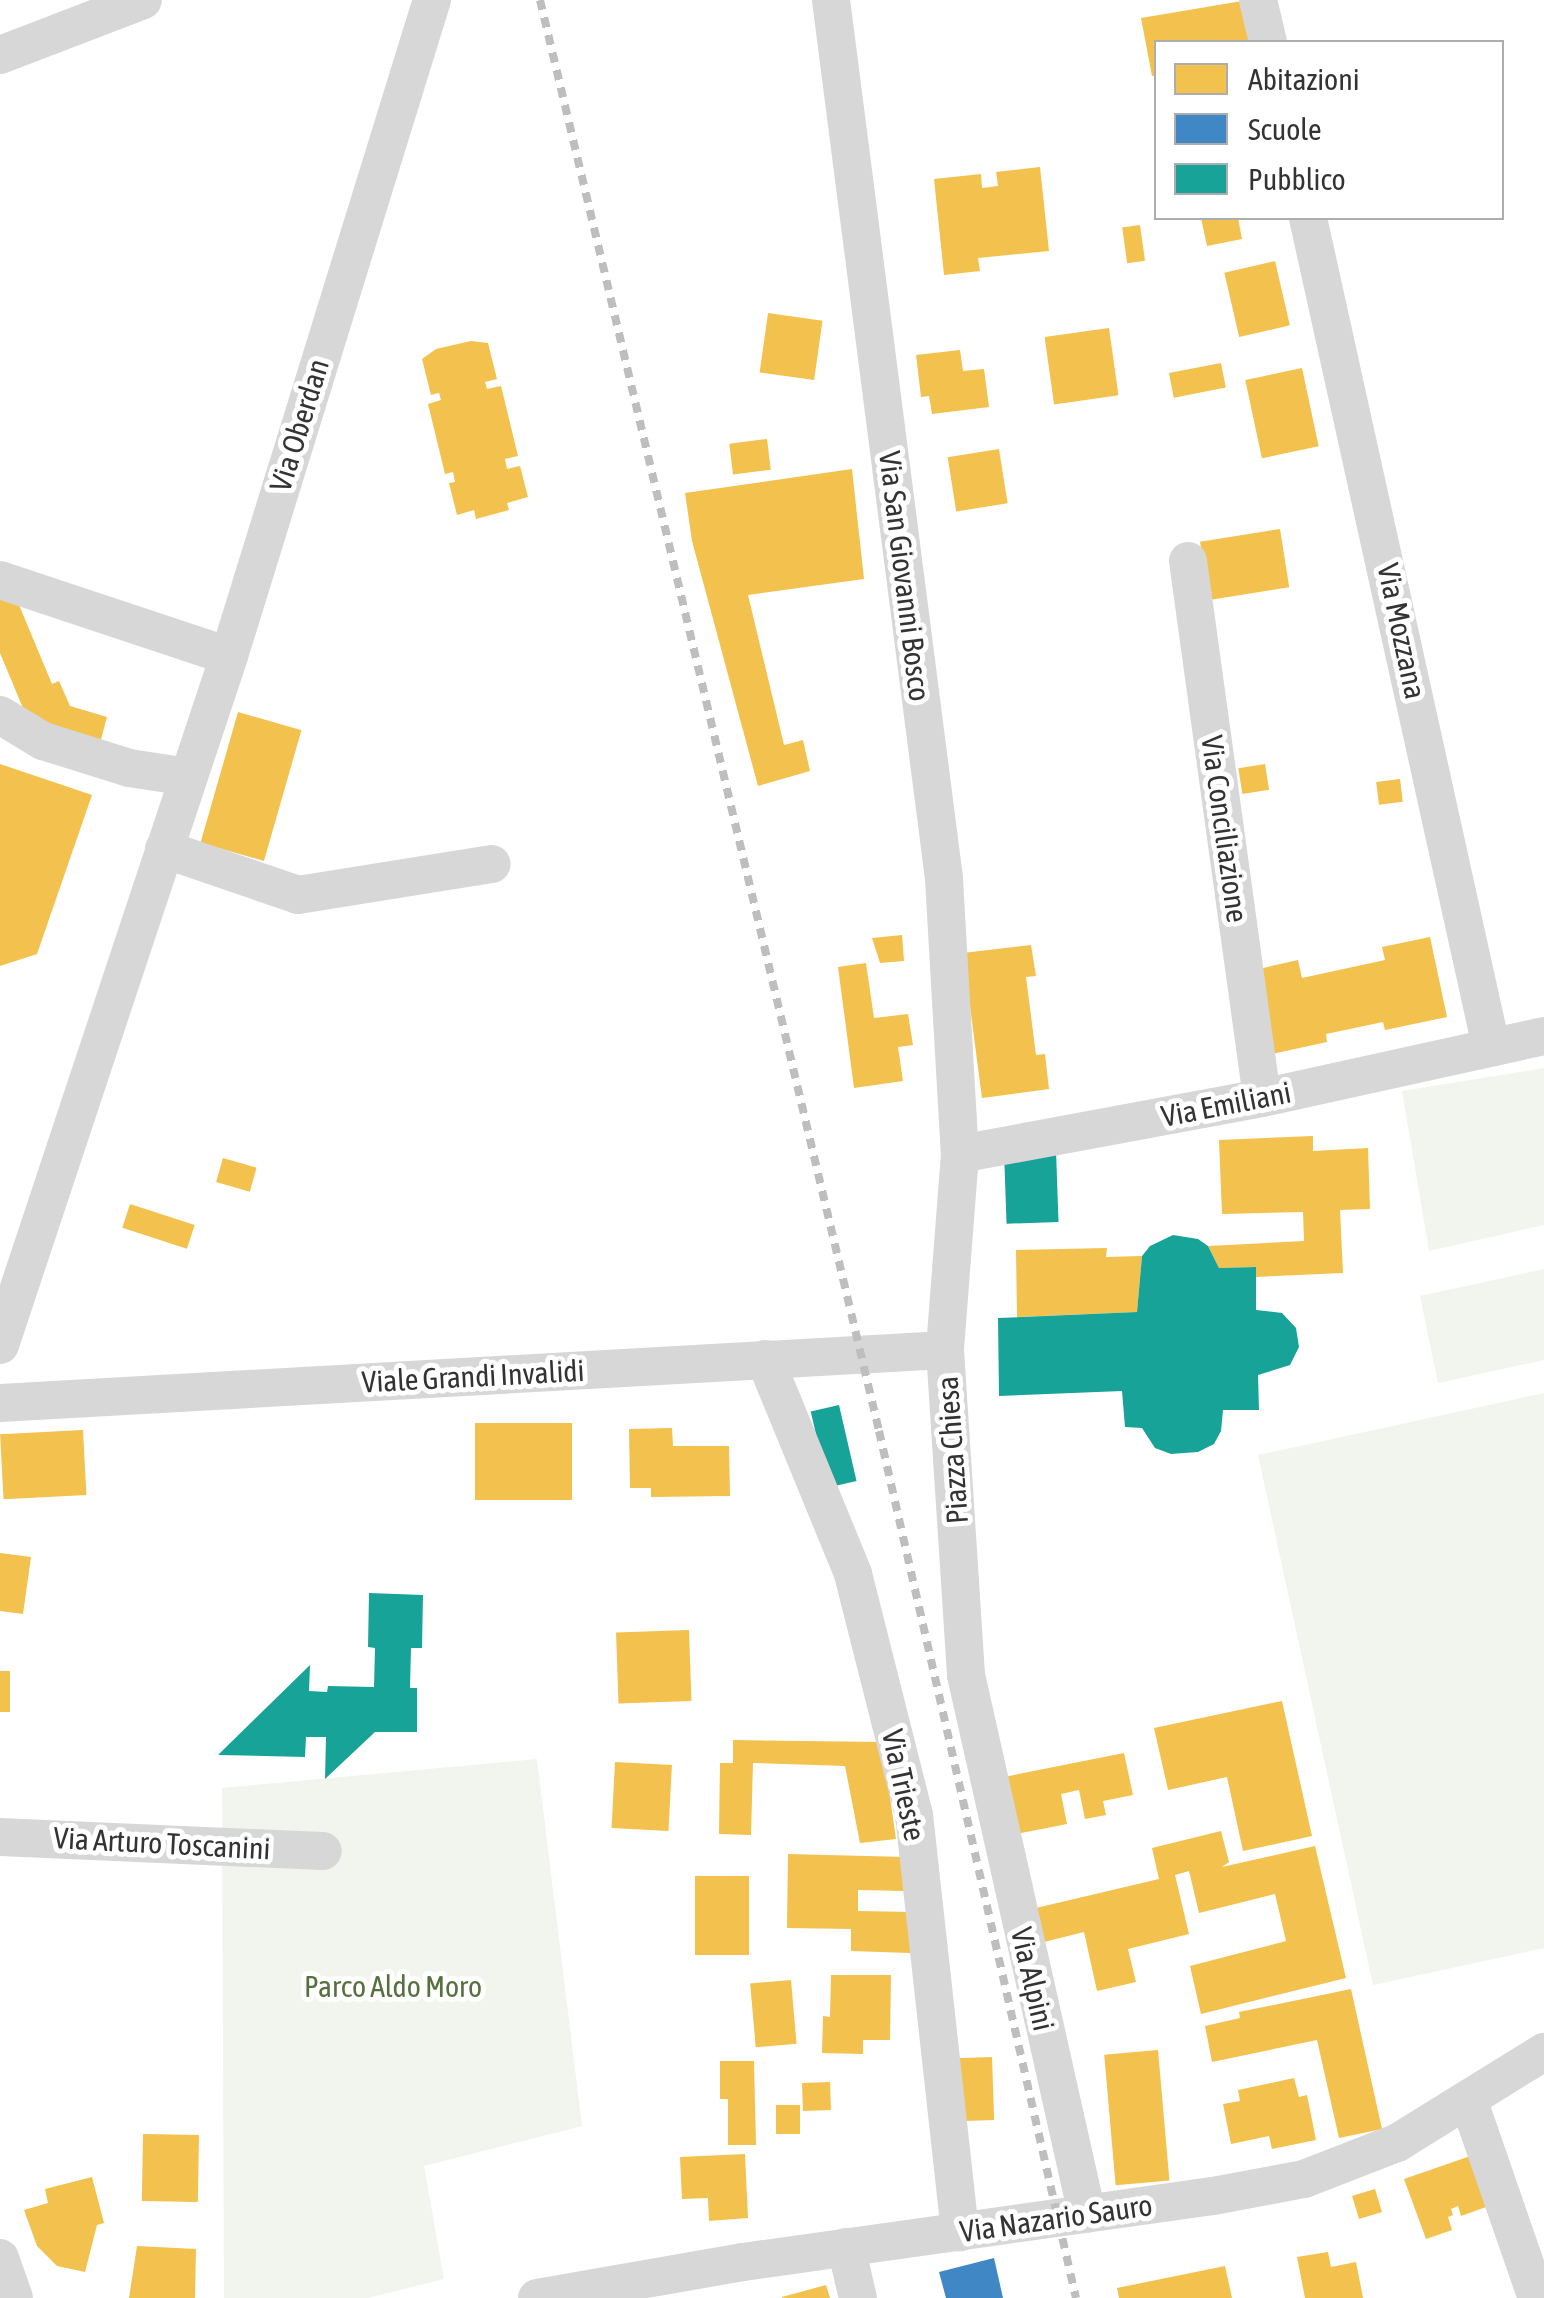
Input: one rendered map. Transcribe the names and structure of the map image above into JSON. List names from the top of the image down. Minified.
{"streets":{"street":["Via Oberdan","Via San Giovanni Bosco","Via Mozzana","Via Conciliazione","Via Emiliani","Viale Grandi Invalidi","Piazza Chiesa","Via Trieste","Via Arturo Toscanini","Via Alpini","Via Nazario Sauro"]},"crossings":[["Via San Giovanni Bosco","Via Emiliani"],["Via San Giovanni Bosco","Piazza Chiesa"],["Via Mozzana","Via Emiliani"],["Via Conciliazione","Via Emiliani"],["Via Emiliani","Piazza Chiesa"],["Viale Grandi Invalidi","Piazza Chiesa"],["Viale Grandi Invalidi","Via Trieste"],["Piazza Chiesa","Via Alpini"],["Via Trieste","Via Nazario Sauro"],["Via Alpini","Via Nazario Sauro"]],"parks":["Parco Aldo Moro"],"legend":["Abitazioni","Scuole","Pubblico"]}
